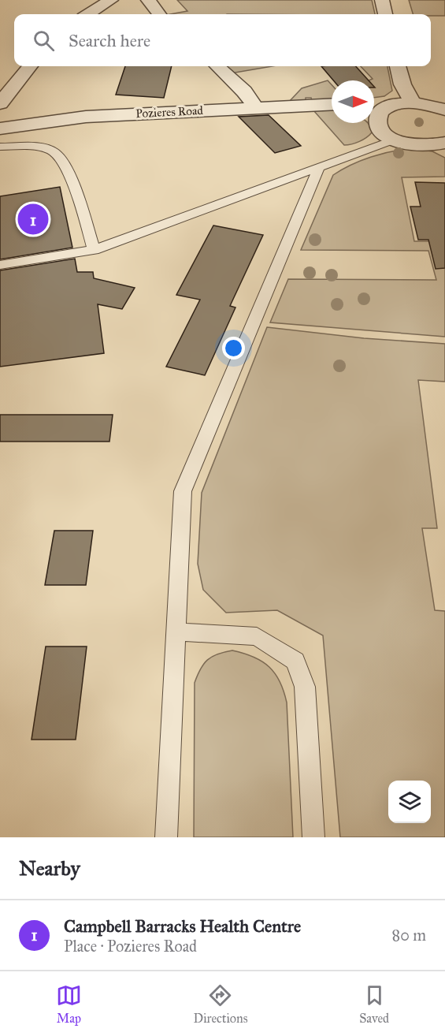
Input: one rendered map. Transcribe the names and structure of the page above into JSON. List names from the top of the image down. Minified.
{"streets":{"street":["Pozieres Road"]},"north":"right","page":{"search":"Search here","pins":"1","heading":"Nearby","list":[{"mark":"1","name":"Campbell Barracks Health Centre","note":"Place · Pozieres Road","value":"80 m"}],"nav":["Map","Directions","Saved"]}}
